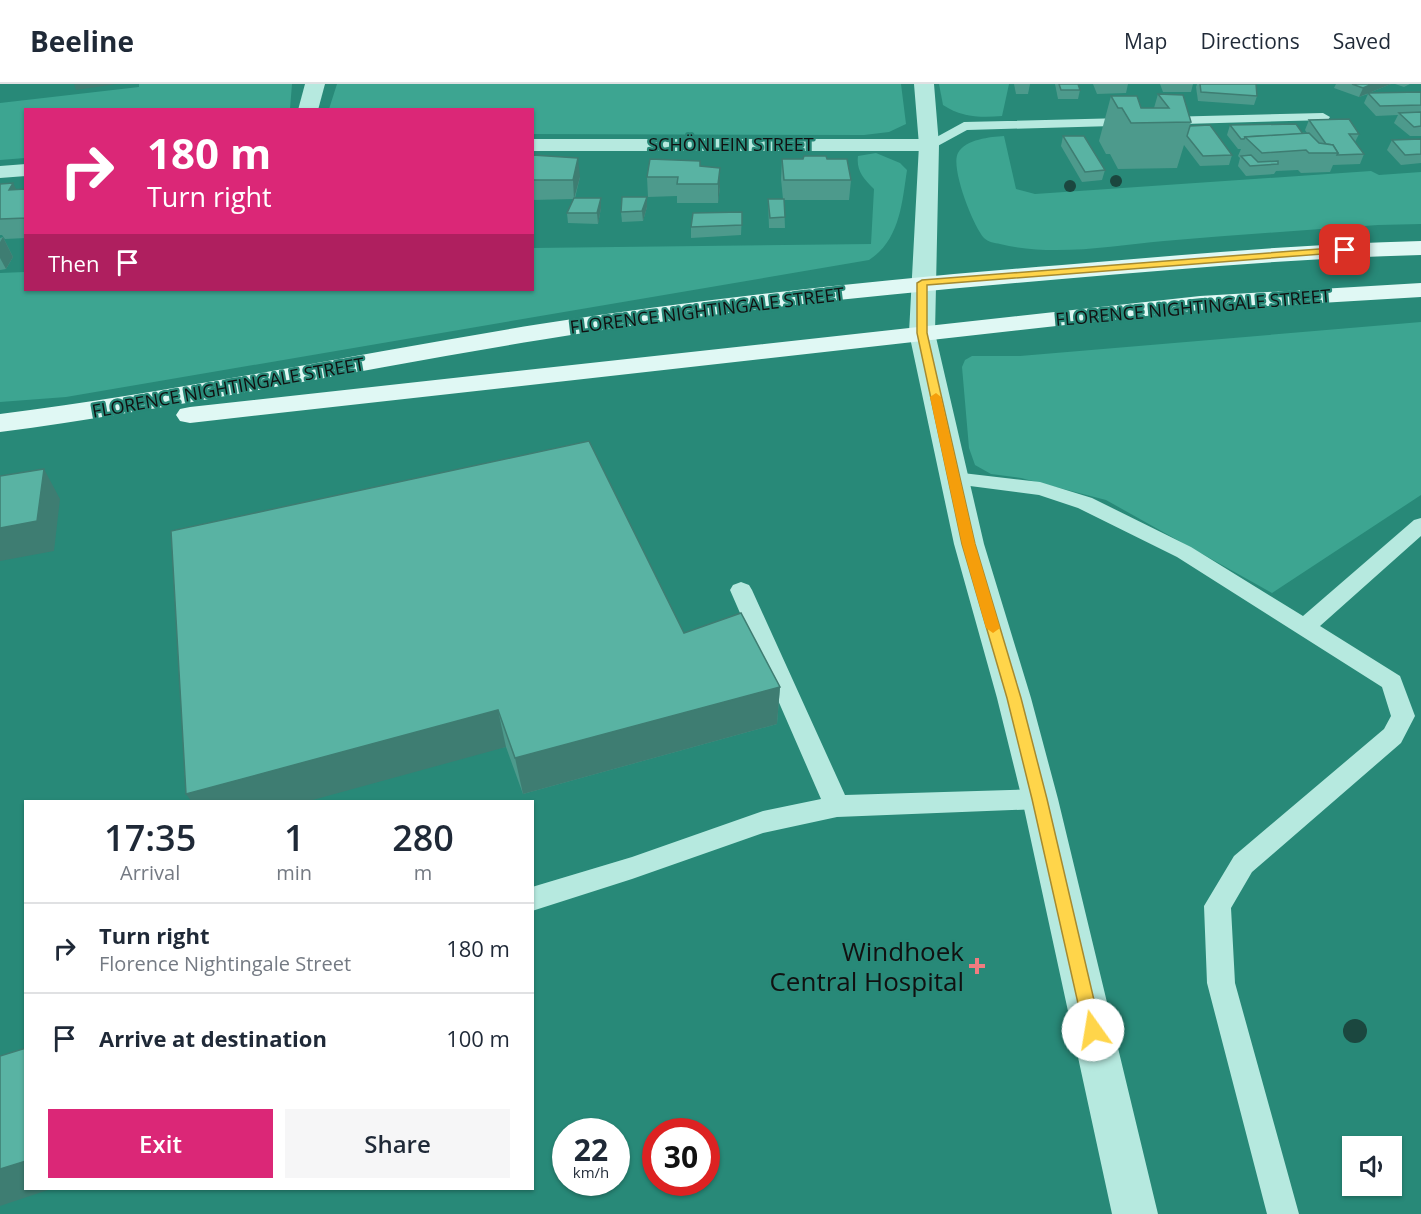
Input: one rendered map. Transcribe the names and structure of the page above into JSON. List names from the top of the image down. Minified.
{"streets":{"main road":["FLORENCE NIGHTINGALE STREET"],"street":["SCHÖNLEIN STREET"]},"places":{"health":["Windhoek Central Hospital"]},"page":{"header":"Beeline","nav":["Map","Directions","Saved"],"turn":["180 m","Turn right"],"then":"Then","eta":["17:35","Arrival","1","min","280","m"],"list":[{"name":"Turn right","note":"Florence Nightingale Street","value":"180 m"},{"name":"Arrive at destination","value":"100 m"}],"buttons":["Exit","Share"],"speed":"22 km/h","limit":"30"}}
